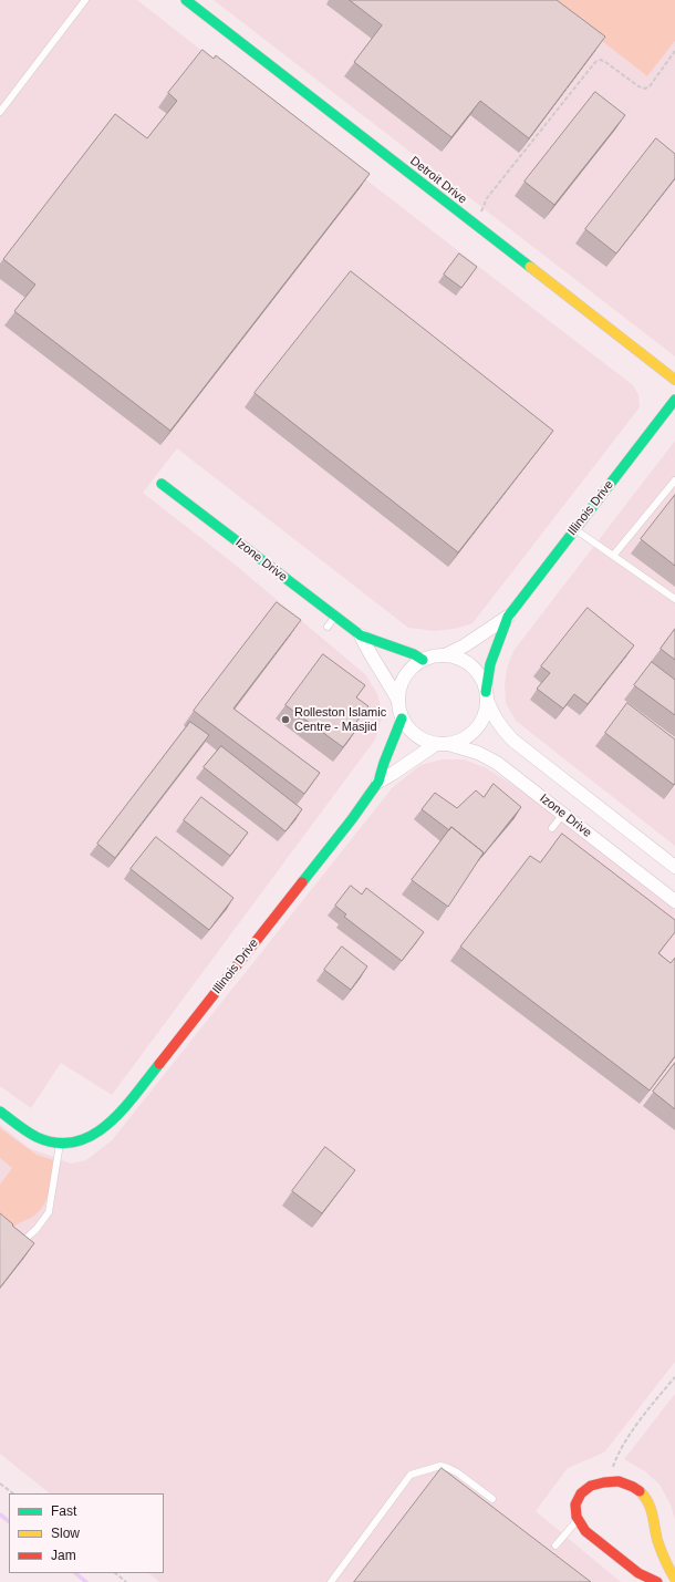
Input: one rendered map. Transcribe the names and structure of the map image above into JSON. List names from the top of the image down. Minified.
{"streets":{"street":["Detroit Drive","Illinois Drive","Izone Drive"]},"crossings":[["Illinois Drive","Izone Drive"]],"places":["Rolleston Islamic Centre - Masjid"],"legend":["Fast","Slow","Jam"]}
